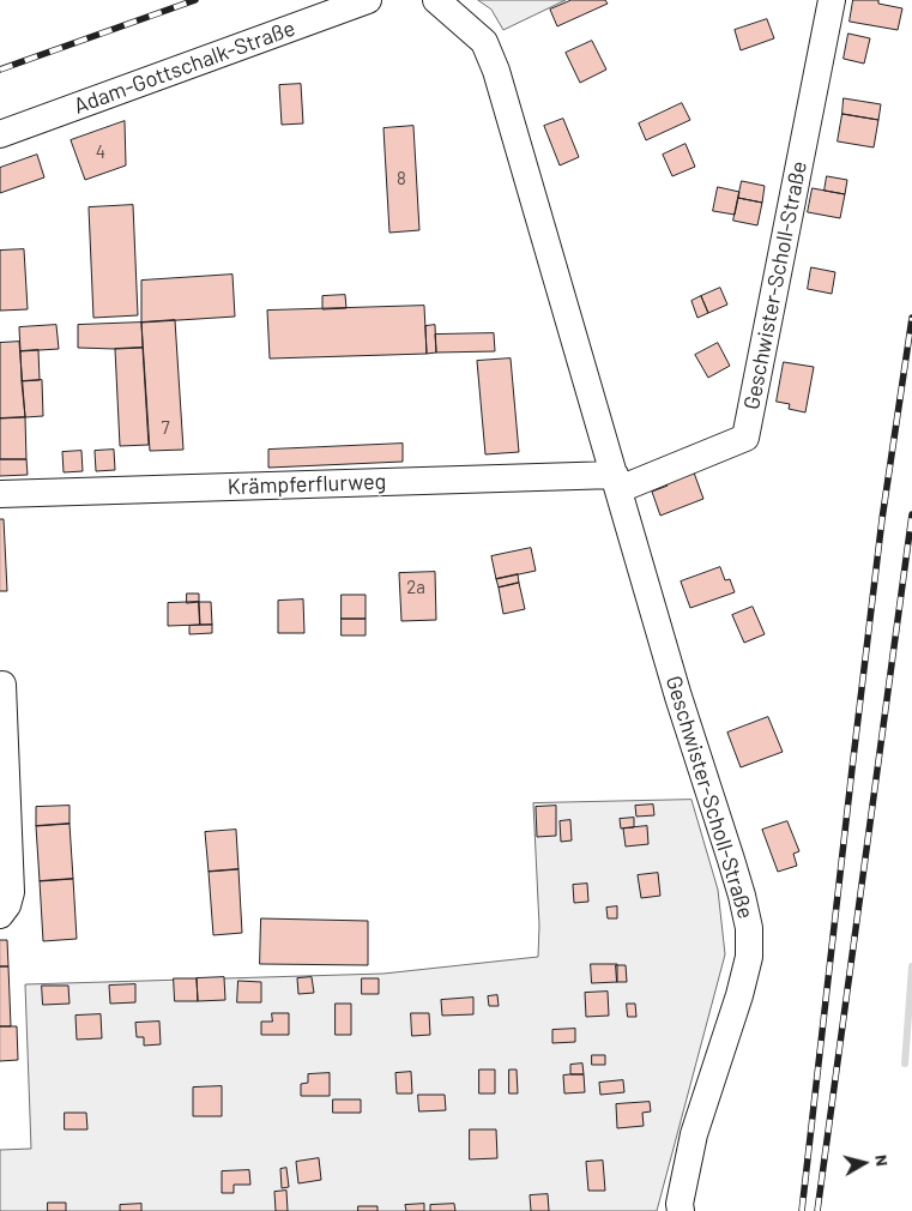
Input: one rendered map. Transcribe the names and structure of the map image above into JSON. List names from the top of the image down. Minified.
{"streets":{"street":["Adam-Gottschalk-Straße","Geschwister-Scholl-Straße","Krämpferflurweg"]},"crossings":[["Geschwister-Scholl-Straße","Krämpferflurweg"]],"house_numbers":["4","8","7","2a"],"north":"right"}
